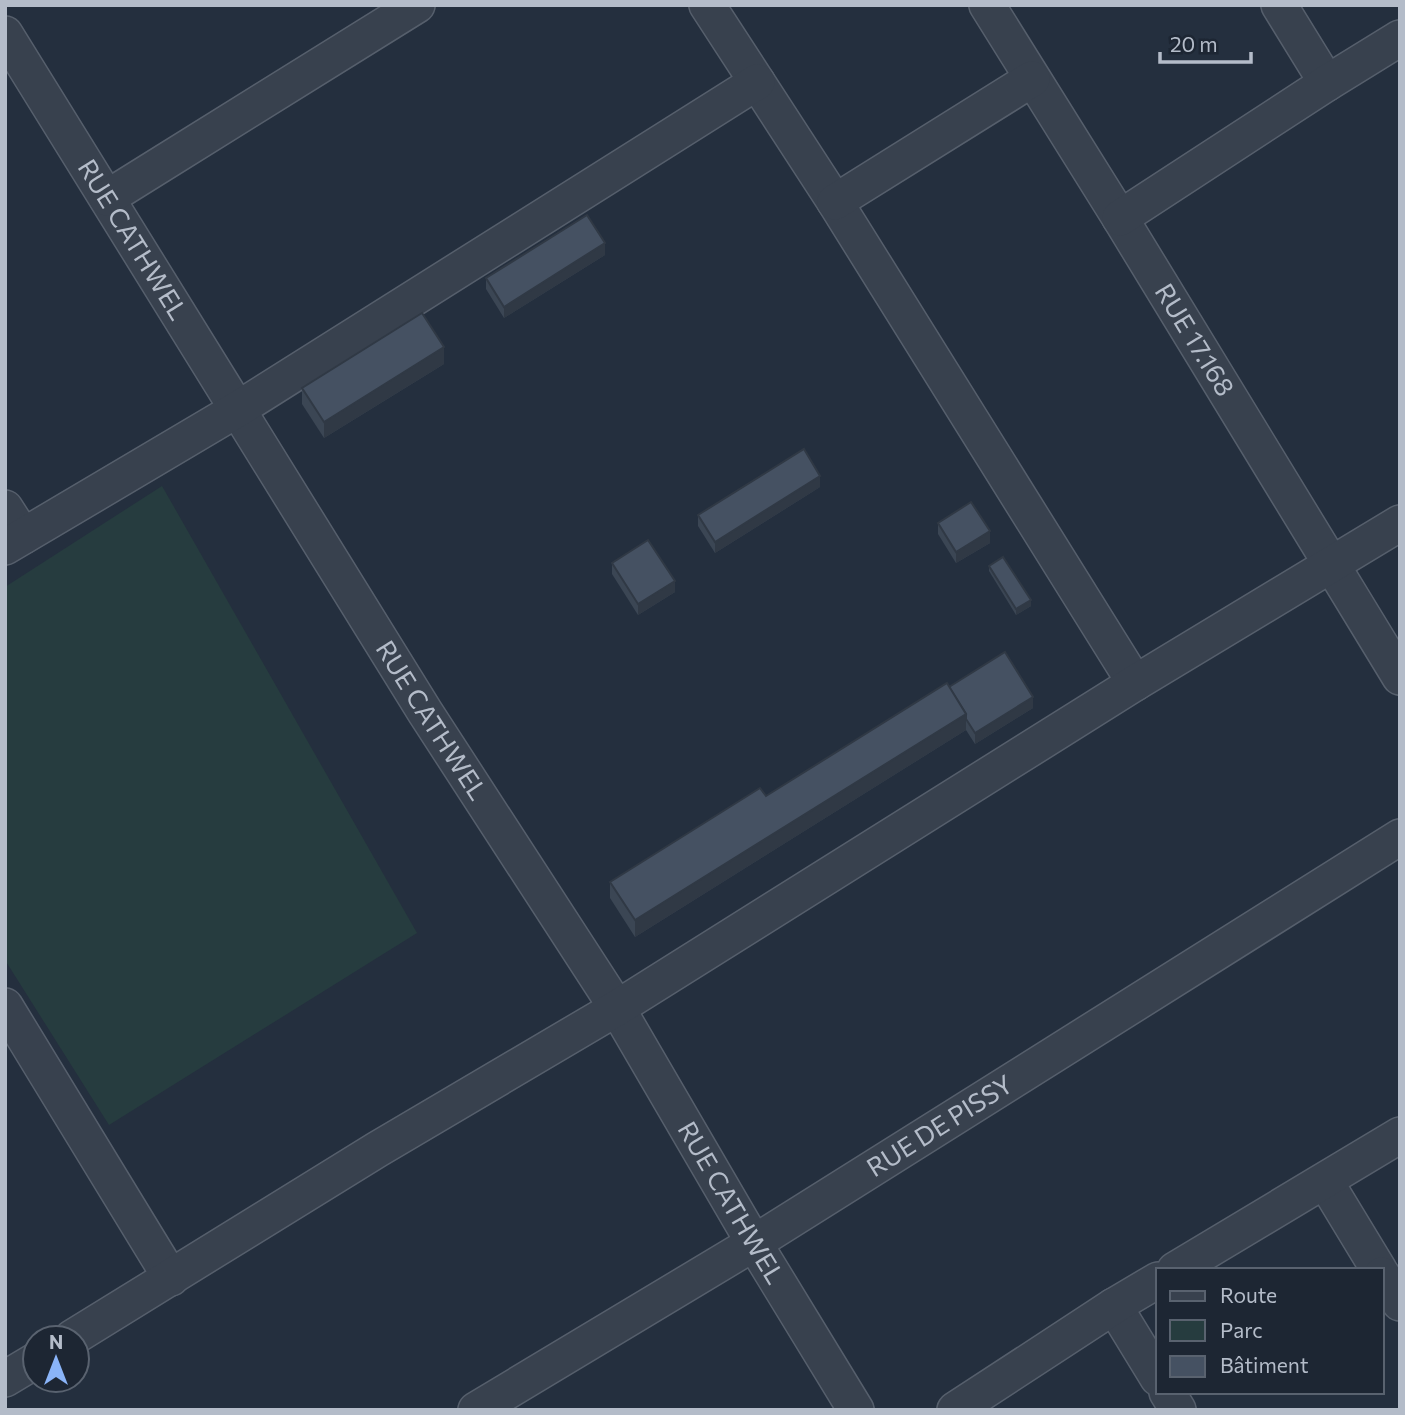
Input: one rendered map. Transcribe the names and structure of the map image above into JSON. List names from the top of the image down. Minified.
{"streets":{"street":["RUE CATHWEL","RUE 17.168","RUE DE PISSY"]},"crossings":[["RUE CATHWEL","RUE DE PISSY"]],"legend":["Route","Parc","Bâtiment"],"scale_bar":"20 m","north":"top"}
